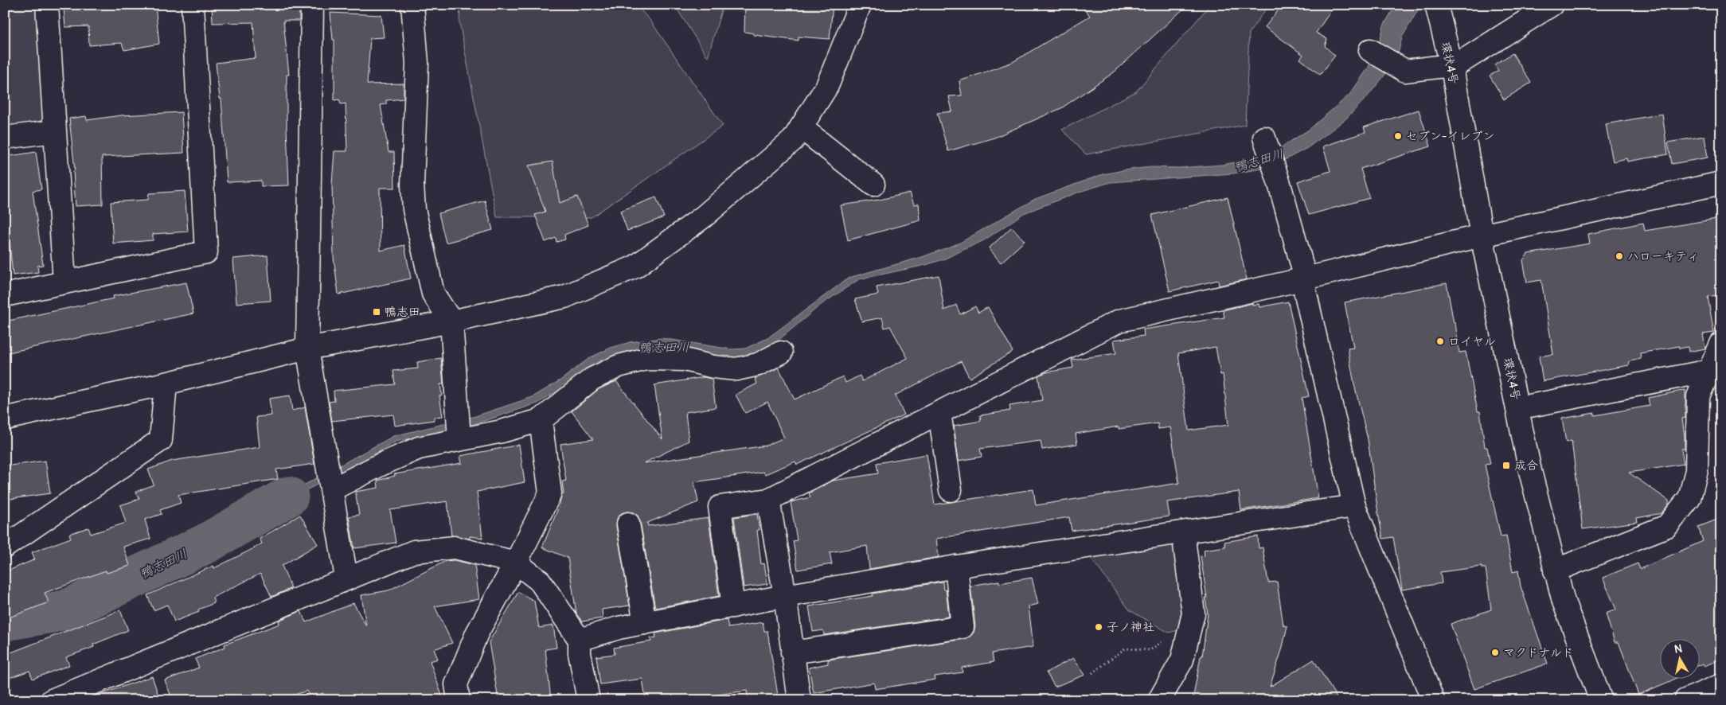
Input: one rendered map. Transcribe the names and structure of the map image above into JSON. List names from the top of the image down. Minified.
{"streets":{"street":["環状4号"]},"water":["鴨志田川"],"places":{"other":["セブン-イレブン","ハローキティ","ロイヤル","子ノ神社","マクドナルド"],"transit":["鴨志田","成合"]},"north":"top"}
